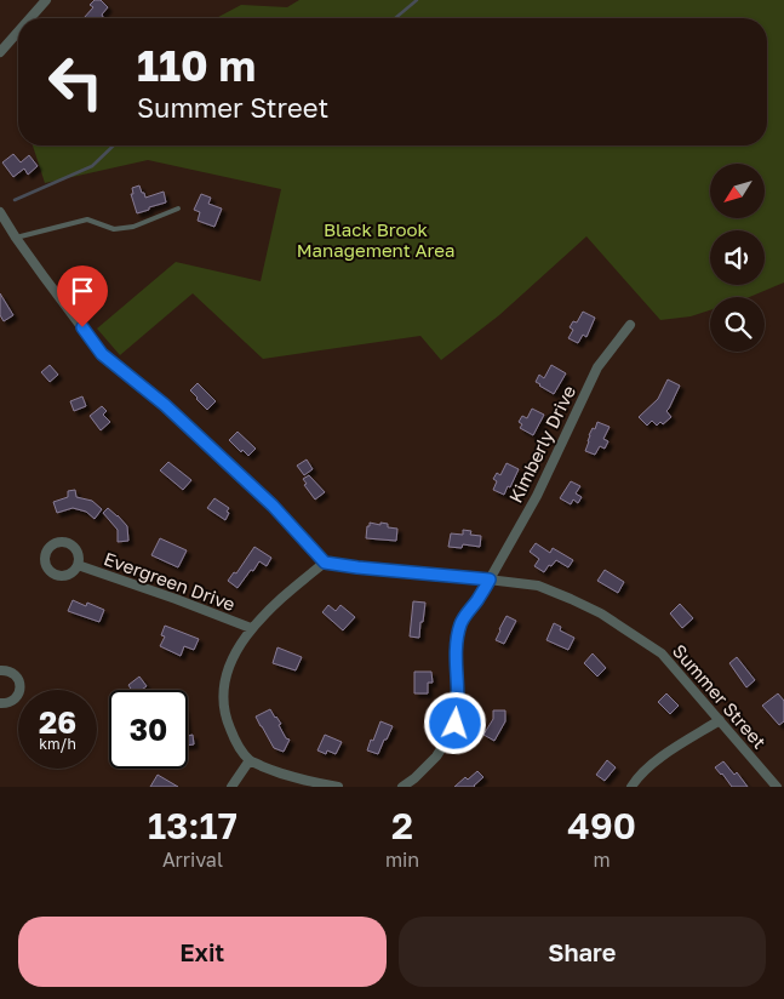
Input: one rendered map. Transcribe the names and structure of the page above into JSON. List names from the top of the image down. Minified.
{"streets":{"street":["Kimberly Drive","Evergreen Drive","Summer Street"]},"crossings":[["Kimberly Drive","Summer Street"]],"parks":["Black Brook Management Area"],"north":"bottom left","page":{"turn":["110 m","Summer Street"],"speed":"26 km/h","limit":"30","eta":["13:17","Arrival","2","min","490","m"],"buttons":["Exit","Share"]}}
